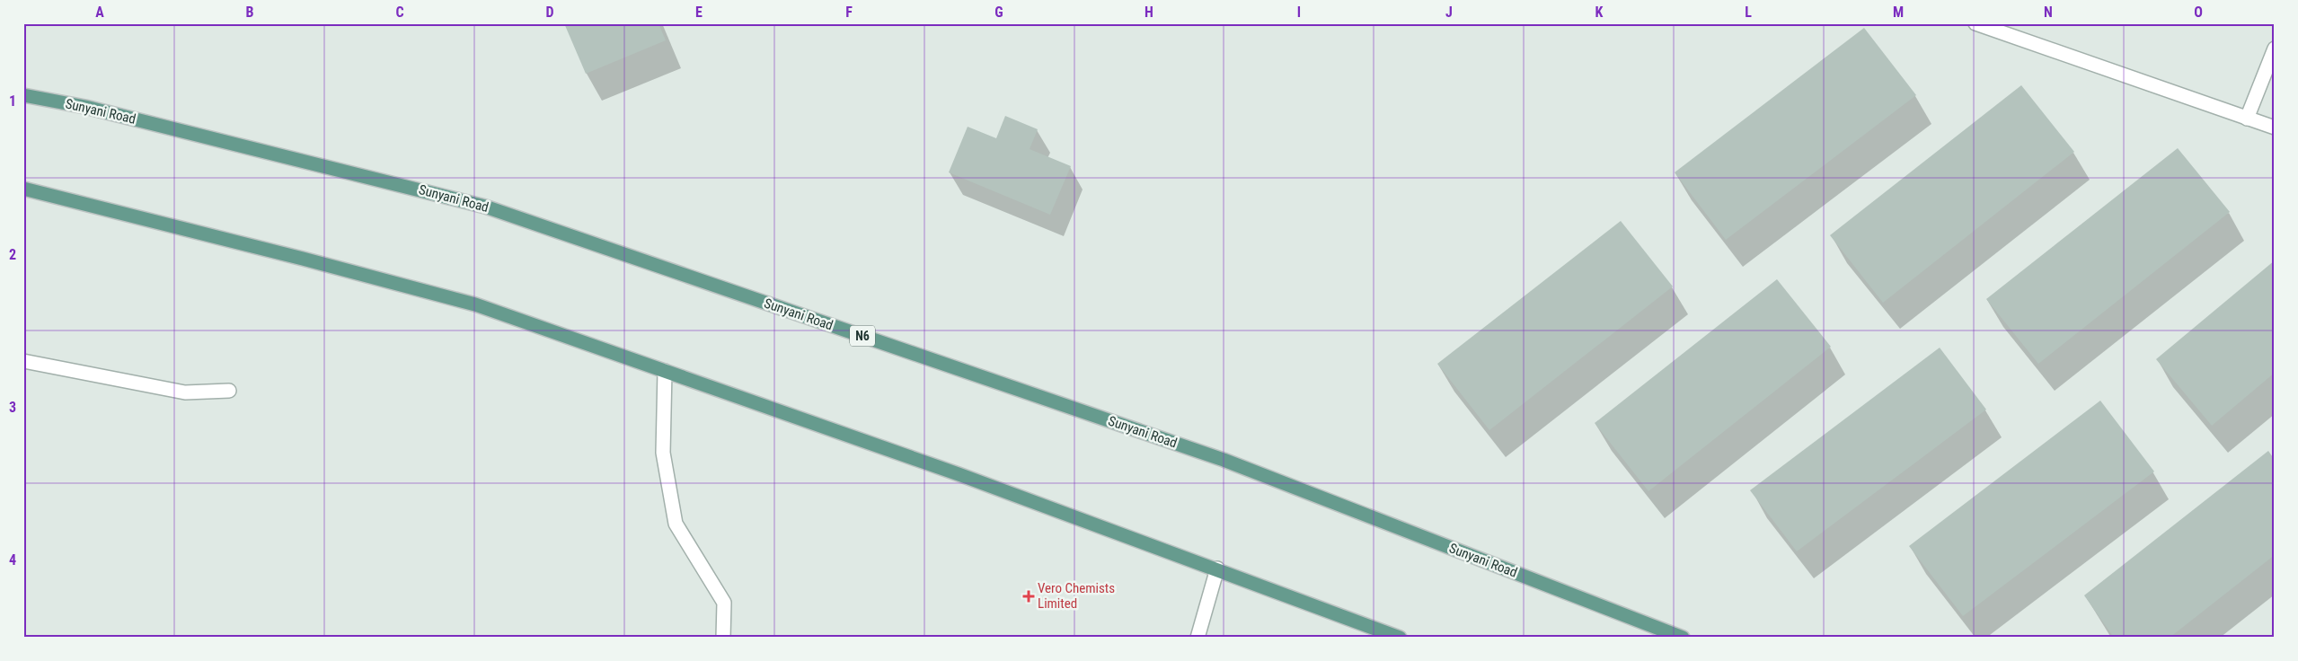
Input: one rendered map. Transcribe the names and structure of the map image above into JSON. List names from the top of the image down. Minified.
{"streets":{"main road":["Sunyani Road","N6"]},"places":{"health":["Vero Chemists Limited"]},"grid":{"columns":["A","B","C","D","E","F","G","H","I","J","K","L","M","N","O"],"rows":["1","2","3","4"]}}
